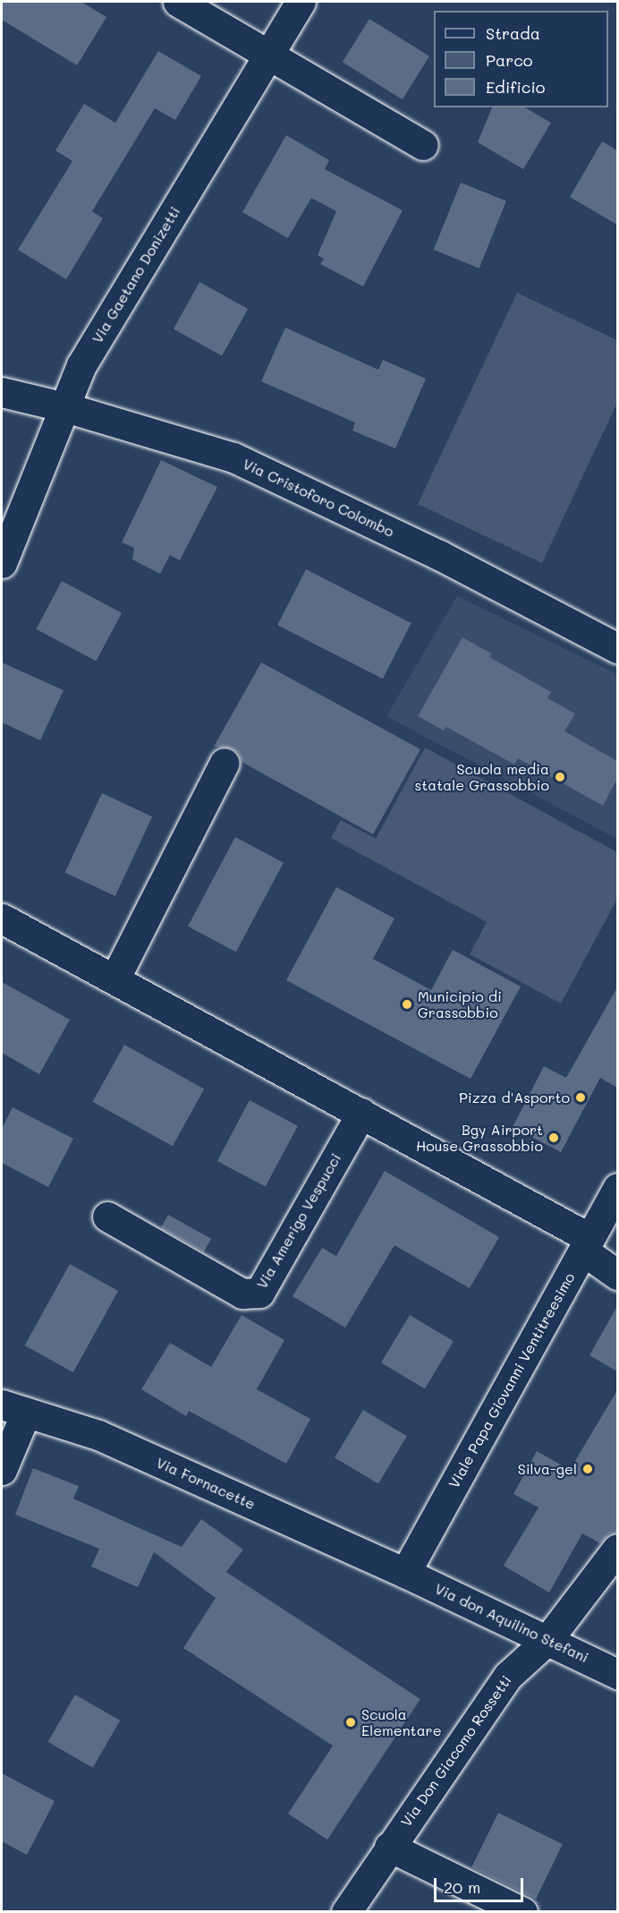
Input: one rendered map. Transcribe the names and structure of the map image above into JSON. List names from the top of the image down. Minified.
{"streets":{"street":["Via Gaetano Donizetti","Via Cristoforo Colombo","Via Amerigo Vespucci","Viale Papa Giovanni Ventitreesimo","Via Fornacette","Via don Aquilino Stefani","Via Don Giacomo Rossetti"]},"crossings":[["Via Gaetano Donizetti","Via Cristoforo Colombo"],["Viale Papa Giovanni Ventitreesimo","Via Fornacette"],["Viale Papa Giovanni Ventitreesimo","Via don Aquilino Stefani"],["Via Fornacette","Via don Aquilino Stefani"],["Via don Aquilino Stefani","Via Don Giacomo Rossetti"]],"places":["Scuola media statale Grassobbio","Municipio di Grassobbio","Pizza d'Asporto","Bgy Airport House Grassobbio","Silva-gel","Scuola Elementare"],"legend":["Strada","Parco","Edificio"],"scale_bar":"20 m"}
